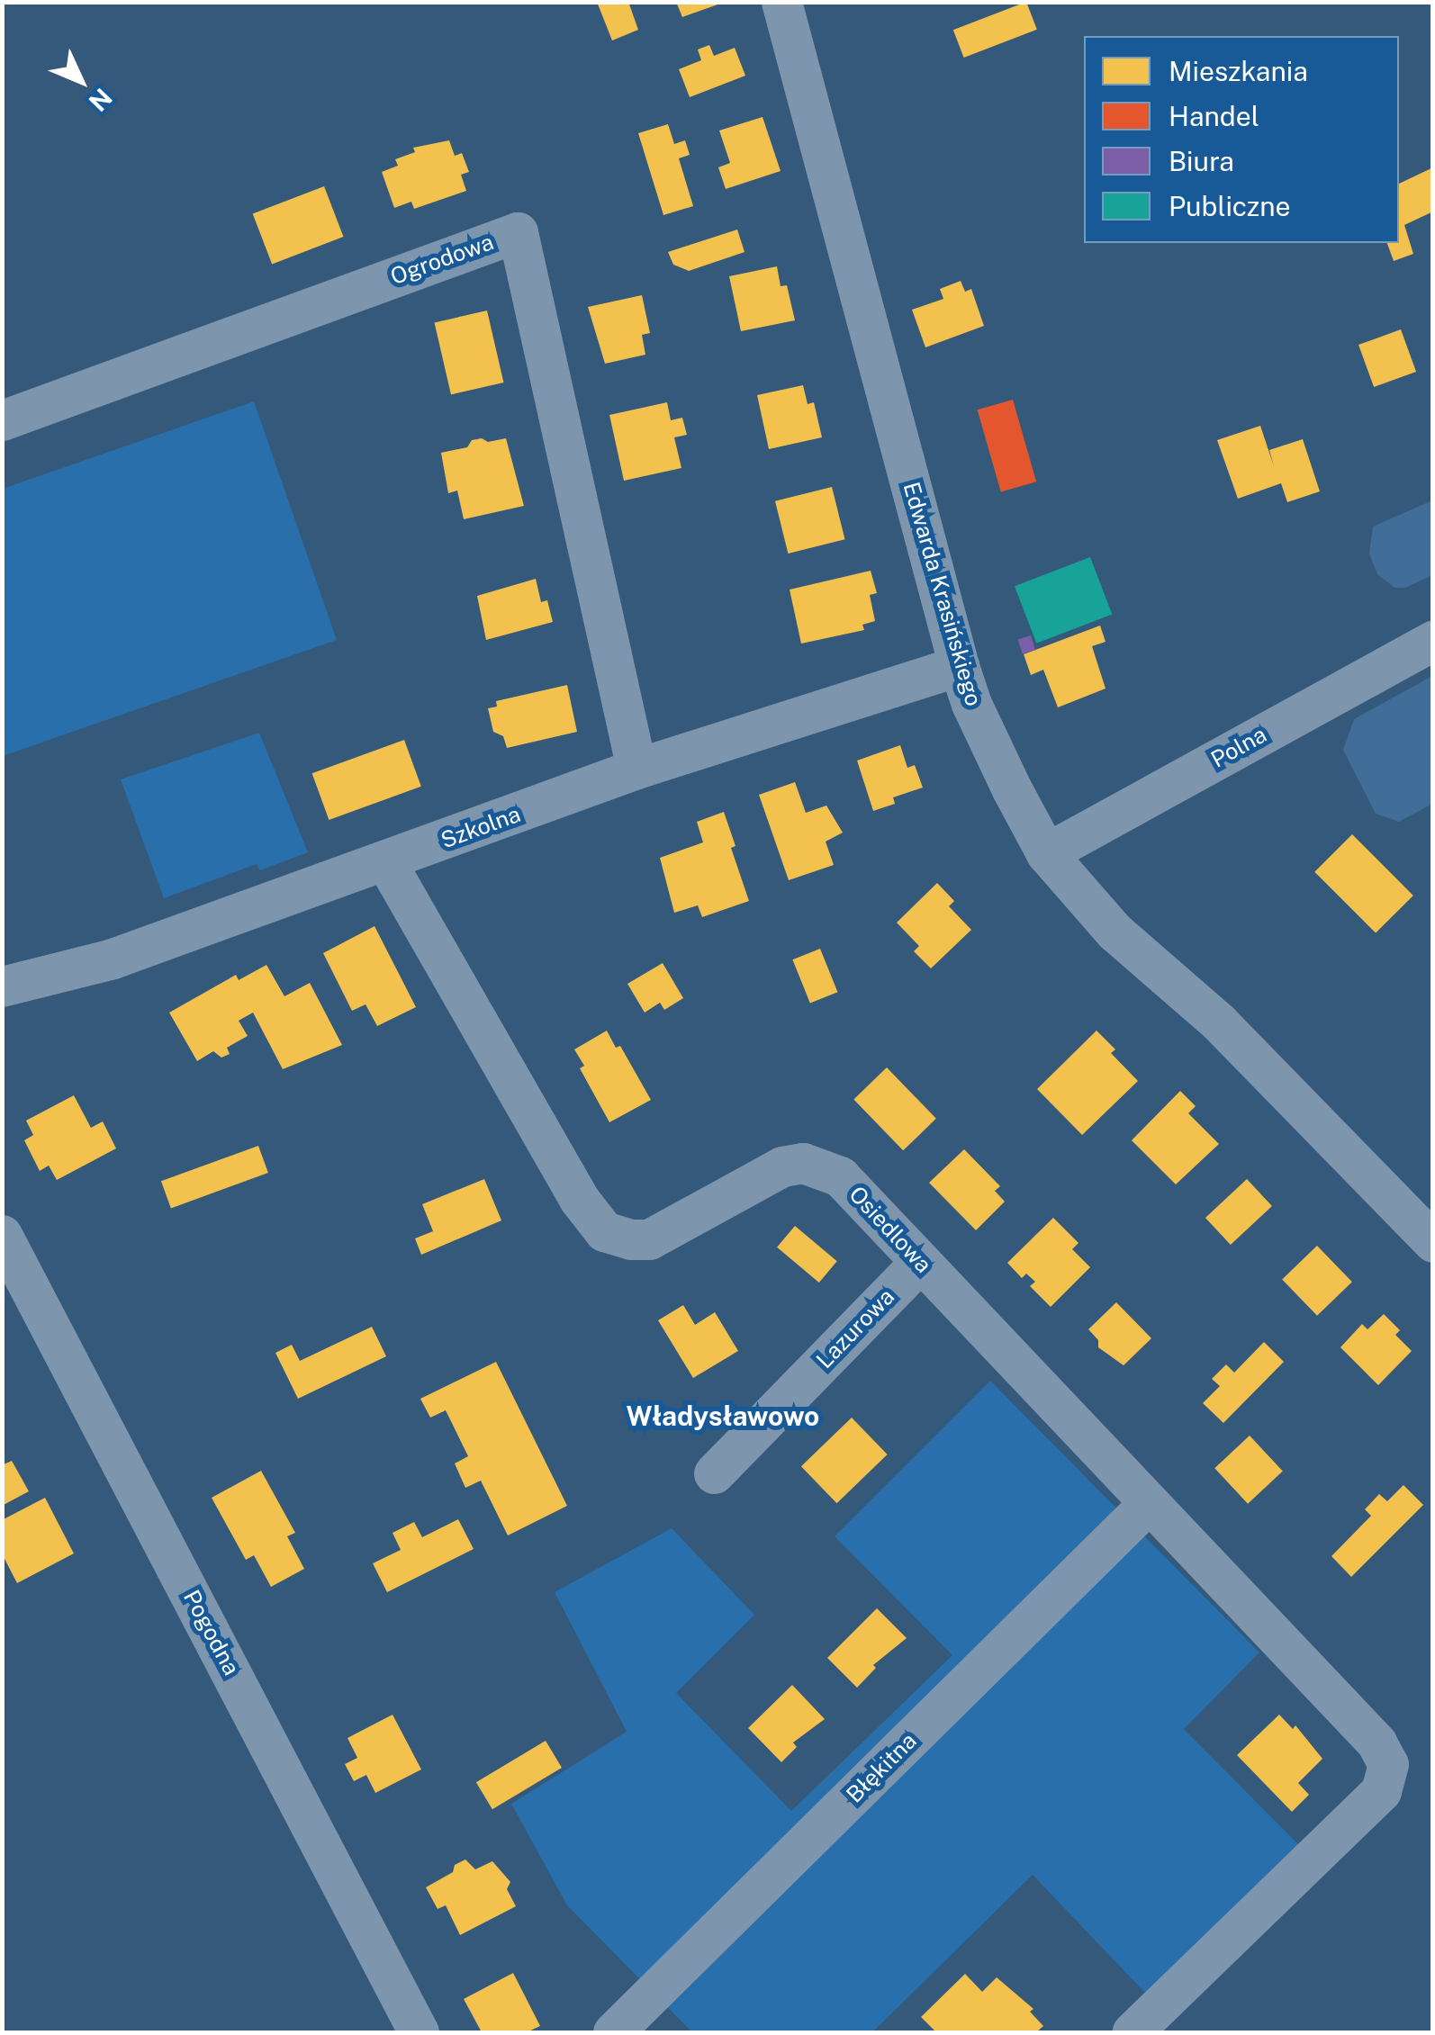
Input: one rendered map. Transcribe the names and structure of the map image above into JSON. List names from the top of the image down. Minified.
{"streets":{"street":["Ogrodowa","Edwarda Krasińskiego","Polna","Szkolna","Osiedlowa","Lazurowa","Pogodna","Błękitna"]},"crossings":[["Ogrodowa","Szkolna"],["Edwarda Krasińskiego","Polna"],["Edwarda Krasińskiego","Szkolna"],["Szkolna","Osiedlowa"],["Osiedlowa","Lazurowa"],["Osiedlowa","Błękitna"]],"districts":["Władysławowo"],"legend":["Mieszkania","Handel","Biura","Publiczne"],"north":"bottom right"}
